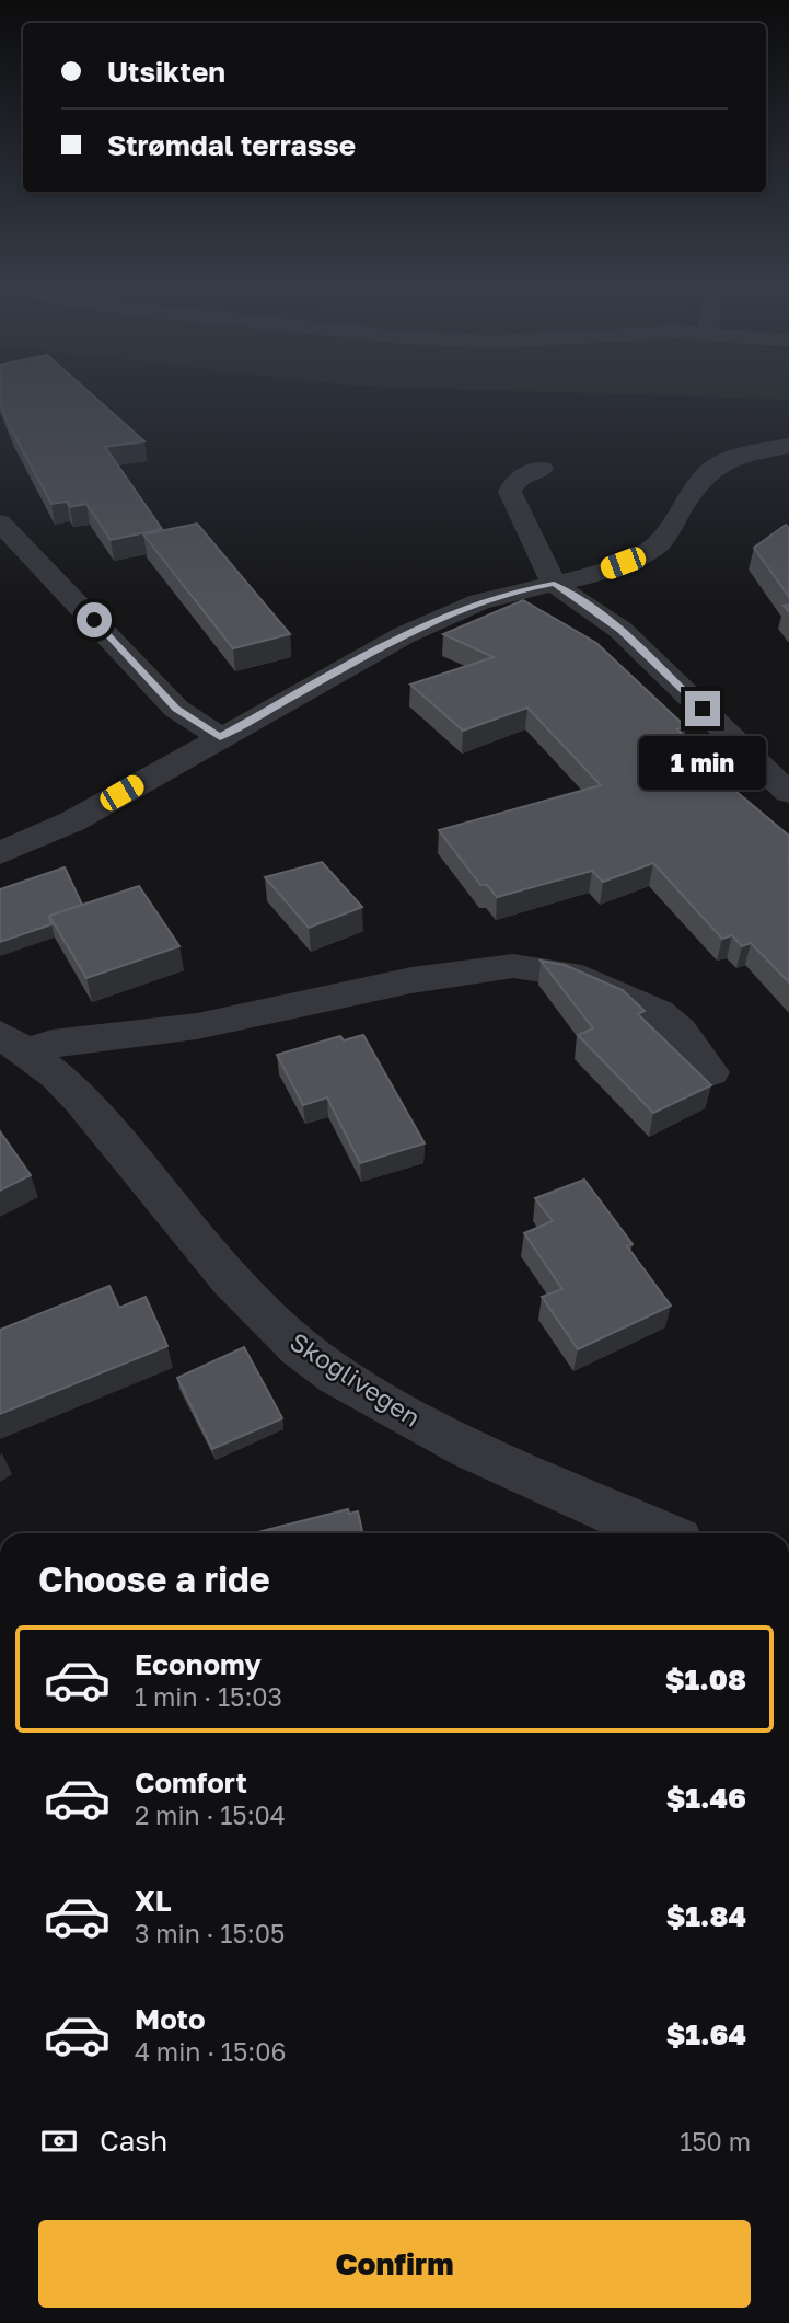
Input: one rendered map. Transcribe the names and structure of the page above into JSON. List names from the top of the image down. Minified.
{"streets":{"street":["Skoglivegen"]},"page":{"banner":["Utsikten","Strømdal terrasse"],"bubble":"1 min","heading":"Choose a ride","list":[{"name":"Economy","note":"1 min · 15:03","value":"$1.08"},{"name":"Comfort","note":"2 min · 15:04","value":"$1.46"},{"name":"XL","note":"3 min · 15:05","value":"$1.84"},{"name":"Moto","note":"4 min · 15:06","value":"$1.64"}],"pay":["Cash","150 m"],"buttons":"Confirm"}}
